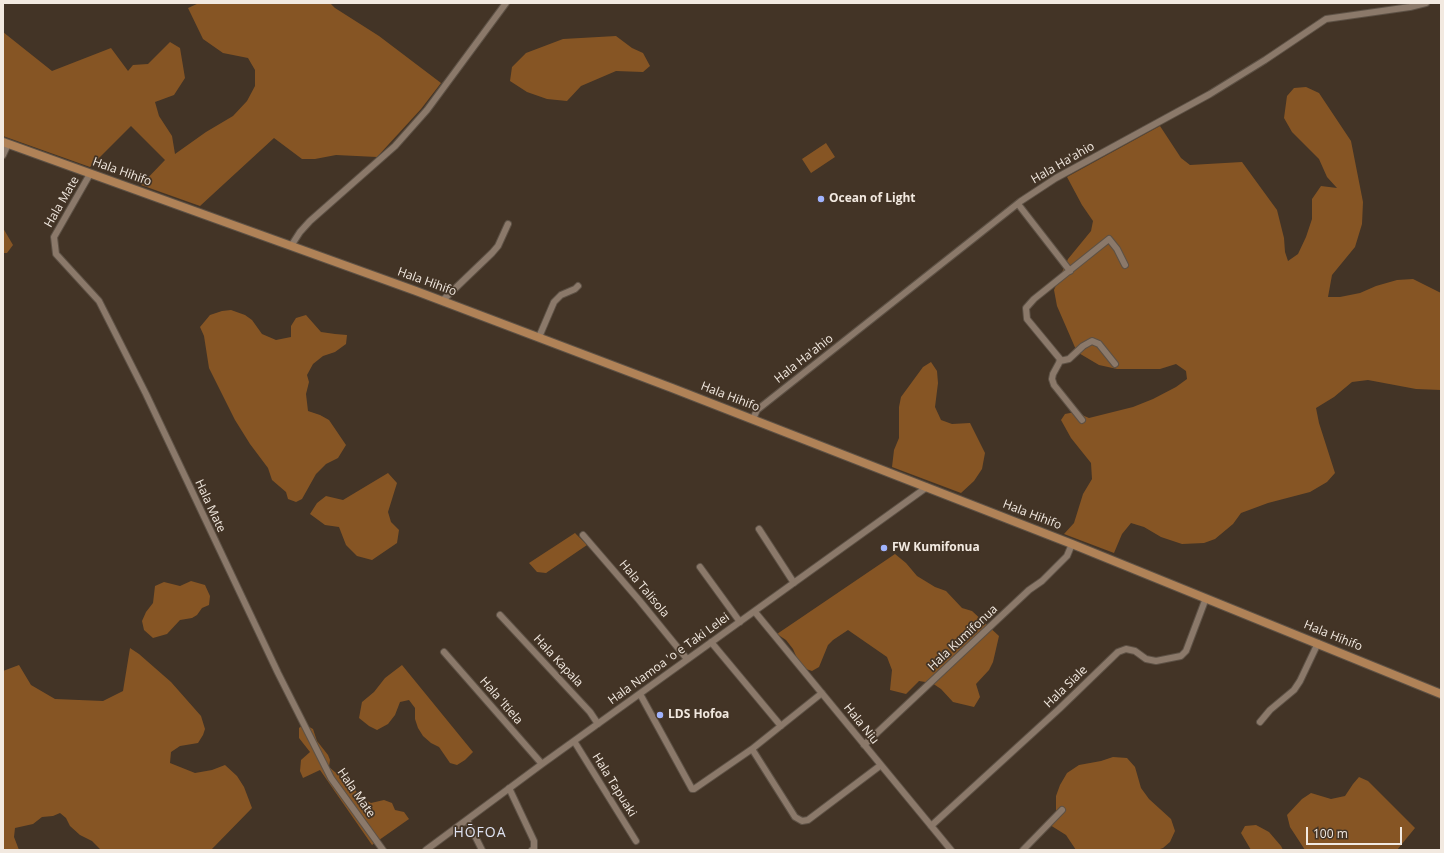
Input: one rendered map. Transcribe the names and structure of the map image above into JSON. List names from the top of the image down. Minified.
{"streets":{"main road":["Hala Hihifo"],"street":["Hala Ha'ahio","Hala Mate","Hala Talisola","Hala Kumifonua","Hala Namoa 'o e Taki Lelei","Hala Kapala","Hala Siale","Hala 'Itiela","Hala Niu","Hala Tapuaki"]},"crossings":[["Hala Ha'ahio","Hala Hihifo"],["Hala Hihifo","Hala Mate"],["Hala Hihifo","Hala Kumifonua"],["Hala Hihifo","Hala Namoa 'o e Taki Lelei"],["Hala Hihifo","Hala Siale"],["Hala Talisola","Hala Namoa 'o e Taki Lelei"],["Hala Kumifonua","Hala Niu"],["Hala Namoa 'o e Taki Lelei","Hala Kapala"],["Hala Namoa 'o e Taki Lelei","Hala 'Itiela"],["Hala Namoa 'o e Taki Lelei","Hala Niu"],["Hala Namoa 'o e Taki Lelei","Hala Tapuaki"],["Hala Siale","Hala Niu"]],"districts":["HŌFOA"],"places":["Ocean of Light","FW Kumifonua","LDS Hofoa"],"scale_bar":"100 m"}
